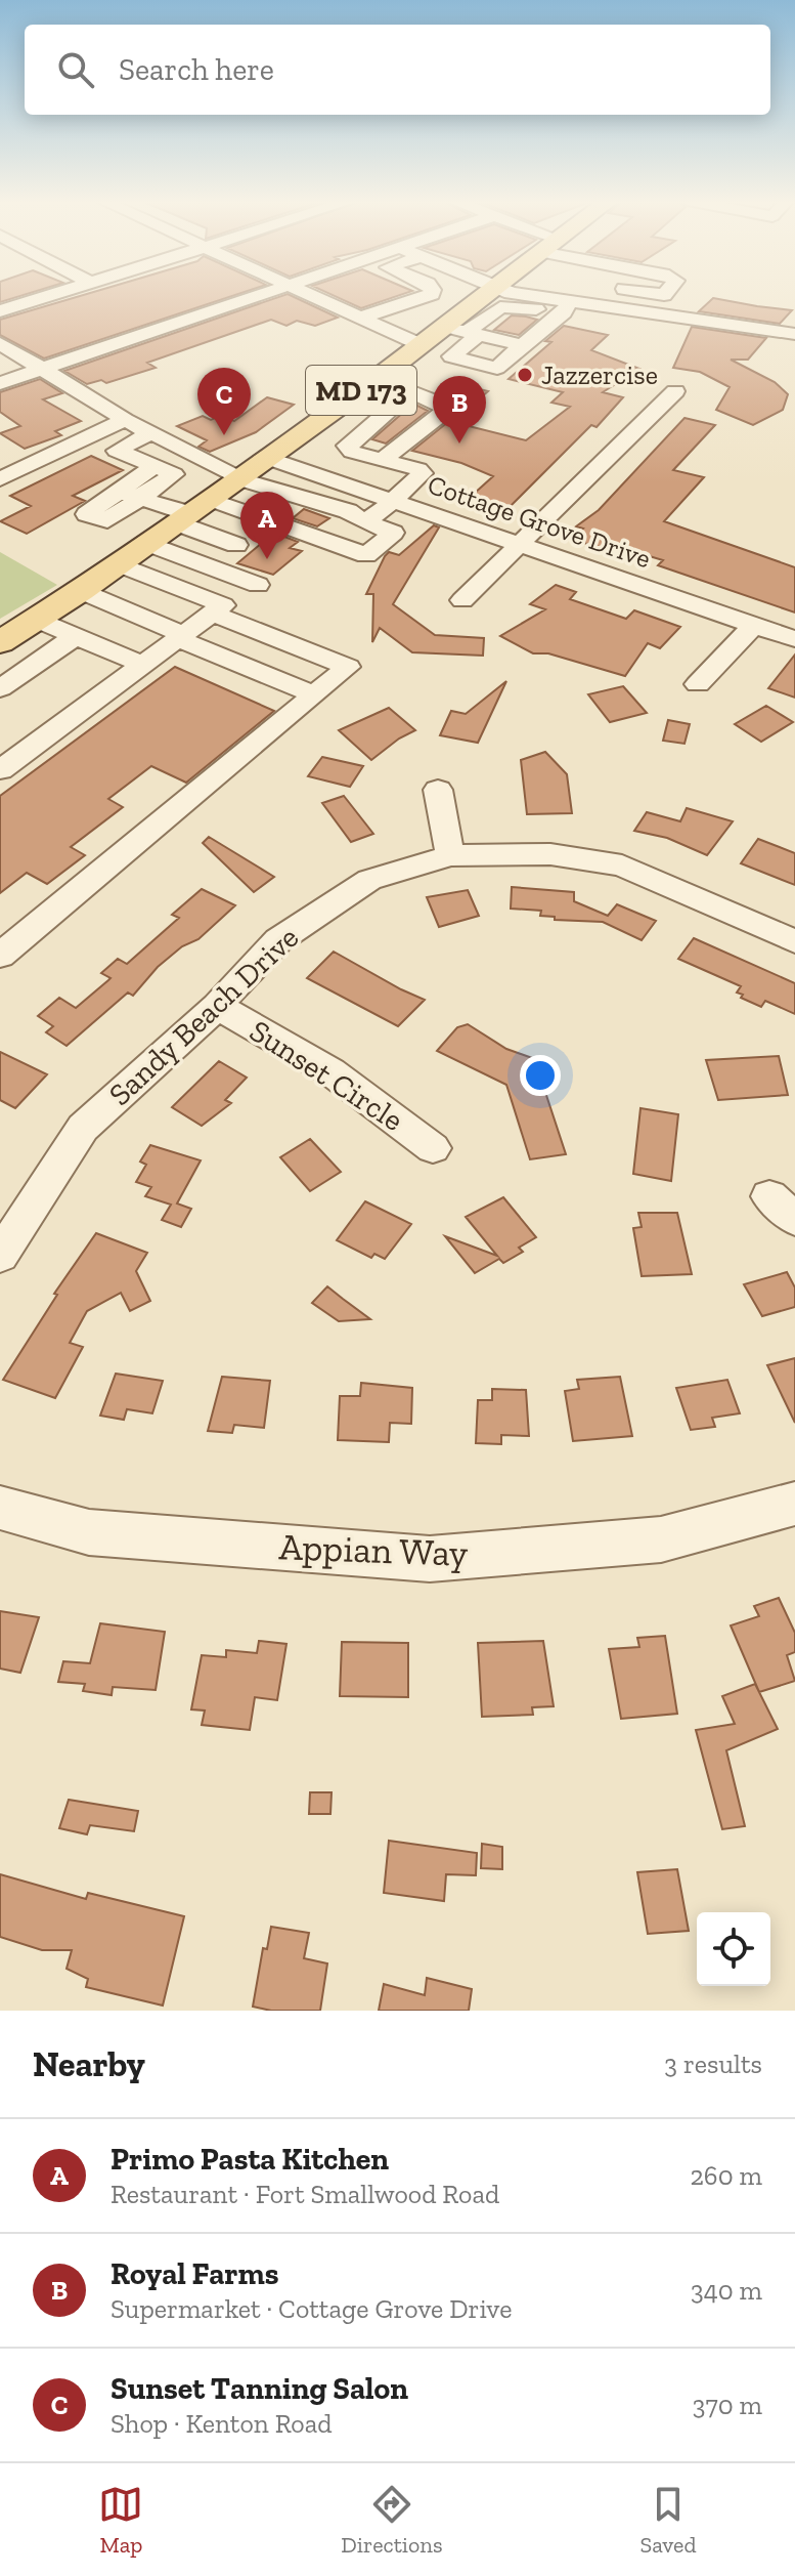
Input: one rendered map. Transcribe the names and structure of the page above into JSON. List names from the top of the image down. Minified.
{"streets":{"main road":["MD 173"],"street":["Cottage Grove Drive","Sandy Beach Drive","Sunset Circle","Appian Way"]},"crossings":[["MD 173","Cottage Grove Drive"],["Sandy Beach Drive","Sunset Circle"]],"places":["Jazzercise"],"page":{"search":"Search here","pins":["C","B","A"],"heading":["Nearby","3 results"],"list":[{"mark":"A","name":"Primo Pasta Kitchen","note":"Restaurant · Fort Smallwood Road","value":"260 m"},{"mark":"B","name":"Royal Farms","note":"Supermarket · Cottage Grove Drive","value":"340 m"},{"mark":"C","name":"Sunset Tanning Salon","note":"Shop · Kenton Road","value":"370 m"}],"nav":["Map","Directions","Saved"]}}
